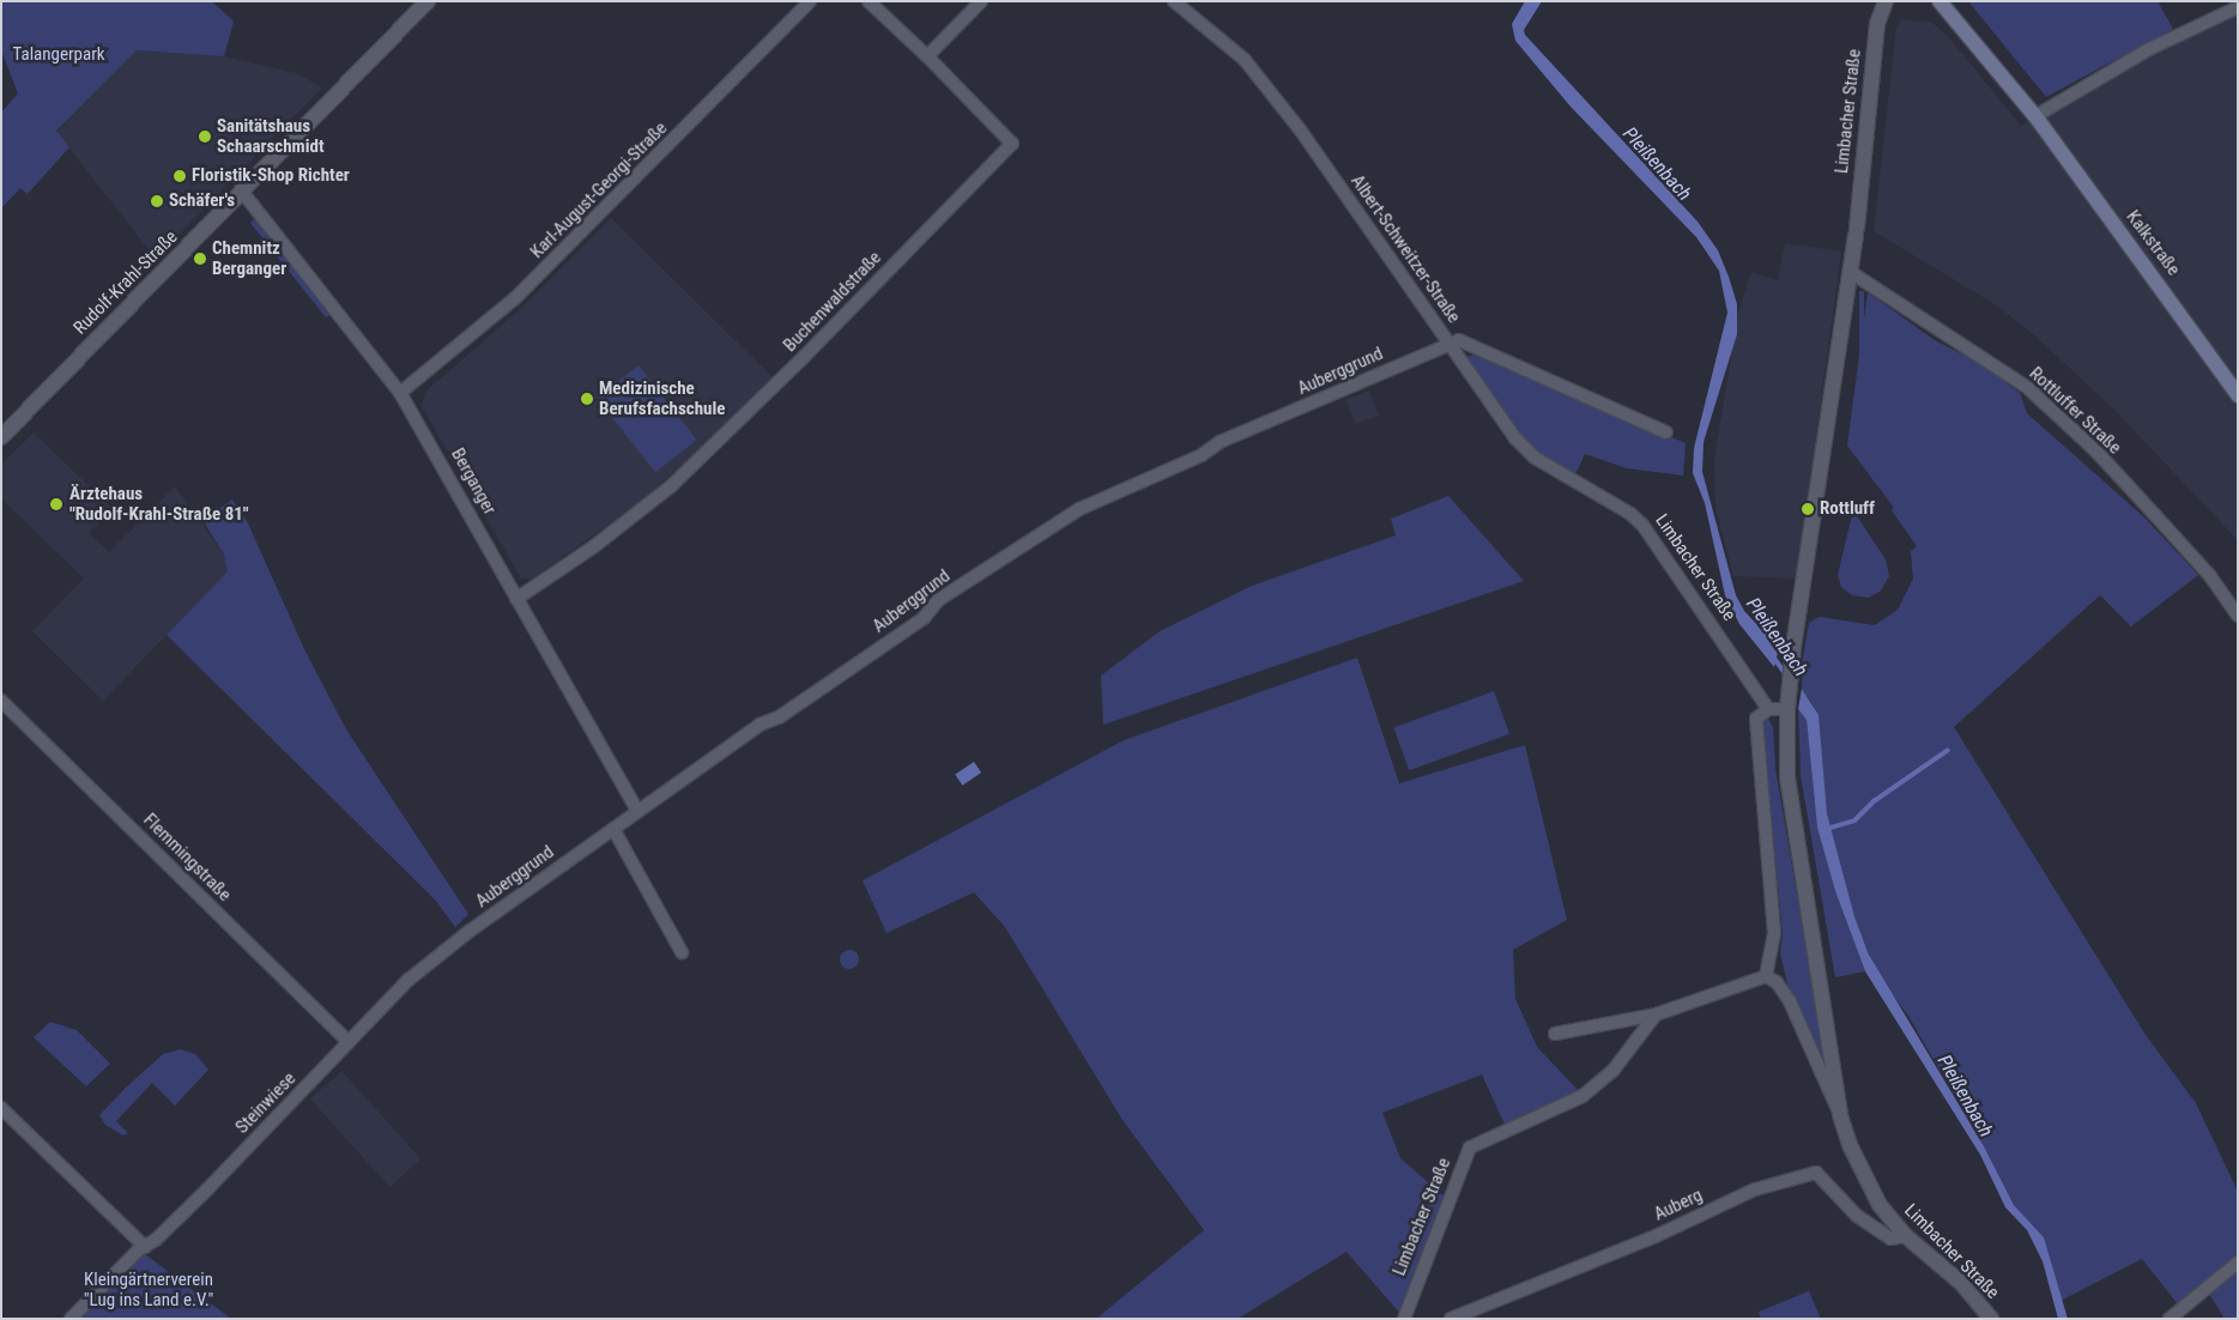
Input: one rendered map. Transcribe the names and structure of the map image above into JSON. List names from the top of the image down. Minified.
{"streets":{"main road":["Kalkstraße"],"street":["Limbacher Straße","Karl-August-Georgi-Straße","Albert-Schweitzer-Straße","Rudolf-Krahl-Straße","Buchenwaldstraße","Auberggrund","Rottluffer Straße","Berganger","Flemmingstraße","Steinwiese","Auberg"]},"crossings":[["Limbacher Straße","Albert-Schweitzer-Straße"],["Limbacher Straße","Auberggrund"],["Limbacher Straße","Rottluffer Straße"],["Limbacher Straße","Auberg"],["Karl-August-Georgi-Straße","Berganger"],["Albert-Schweitzer-Straße","Auberggrund"],["Rudolf-Krahl-Straße","Berganger"],["Buchenwaldstraße","Berganger"],["Auberggrund","Berganger"],["Auberggrund","Steinwiese"],["Flemmingstraße","Steinwiese"]],"water":["Pleißenbach"],"parks":["Talangerpark","Kleingärtnerverein \"Lug ins Land e.V.\""],"places":["Sanitätshaus Schaarschmidt","Floristik-Shop Richter","Schäfer's","Chemnitz Berganger","Medizinische Berufsfachschule","Ärztehaus \"Rudolf-Krahl-Straße 81\"","Rottluff"]}
